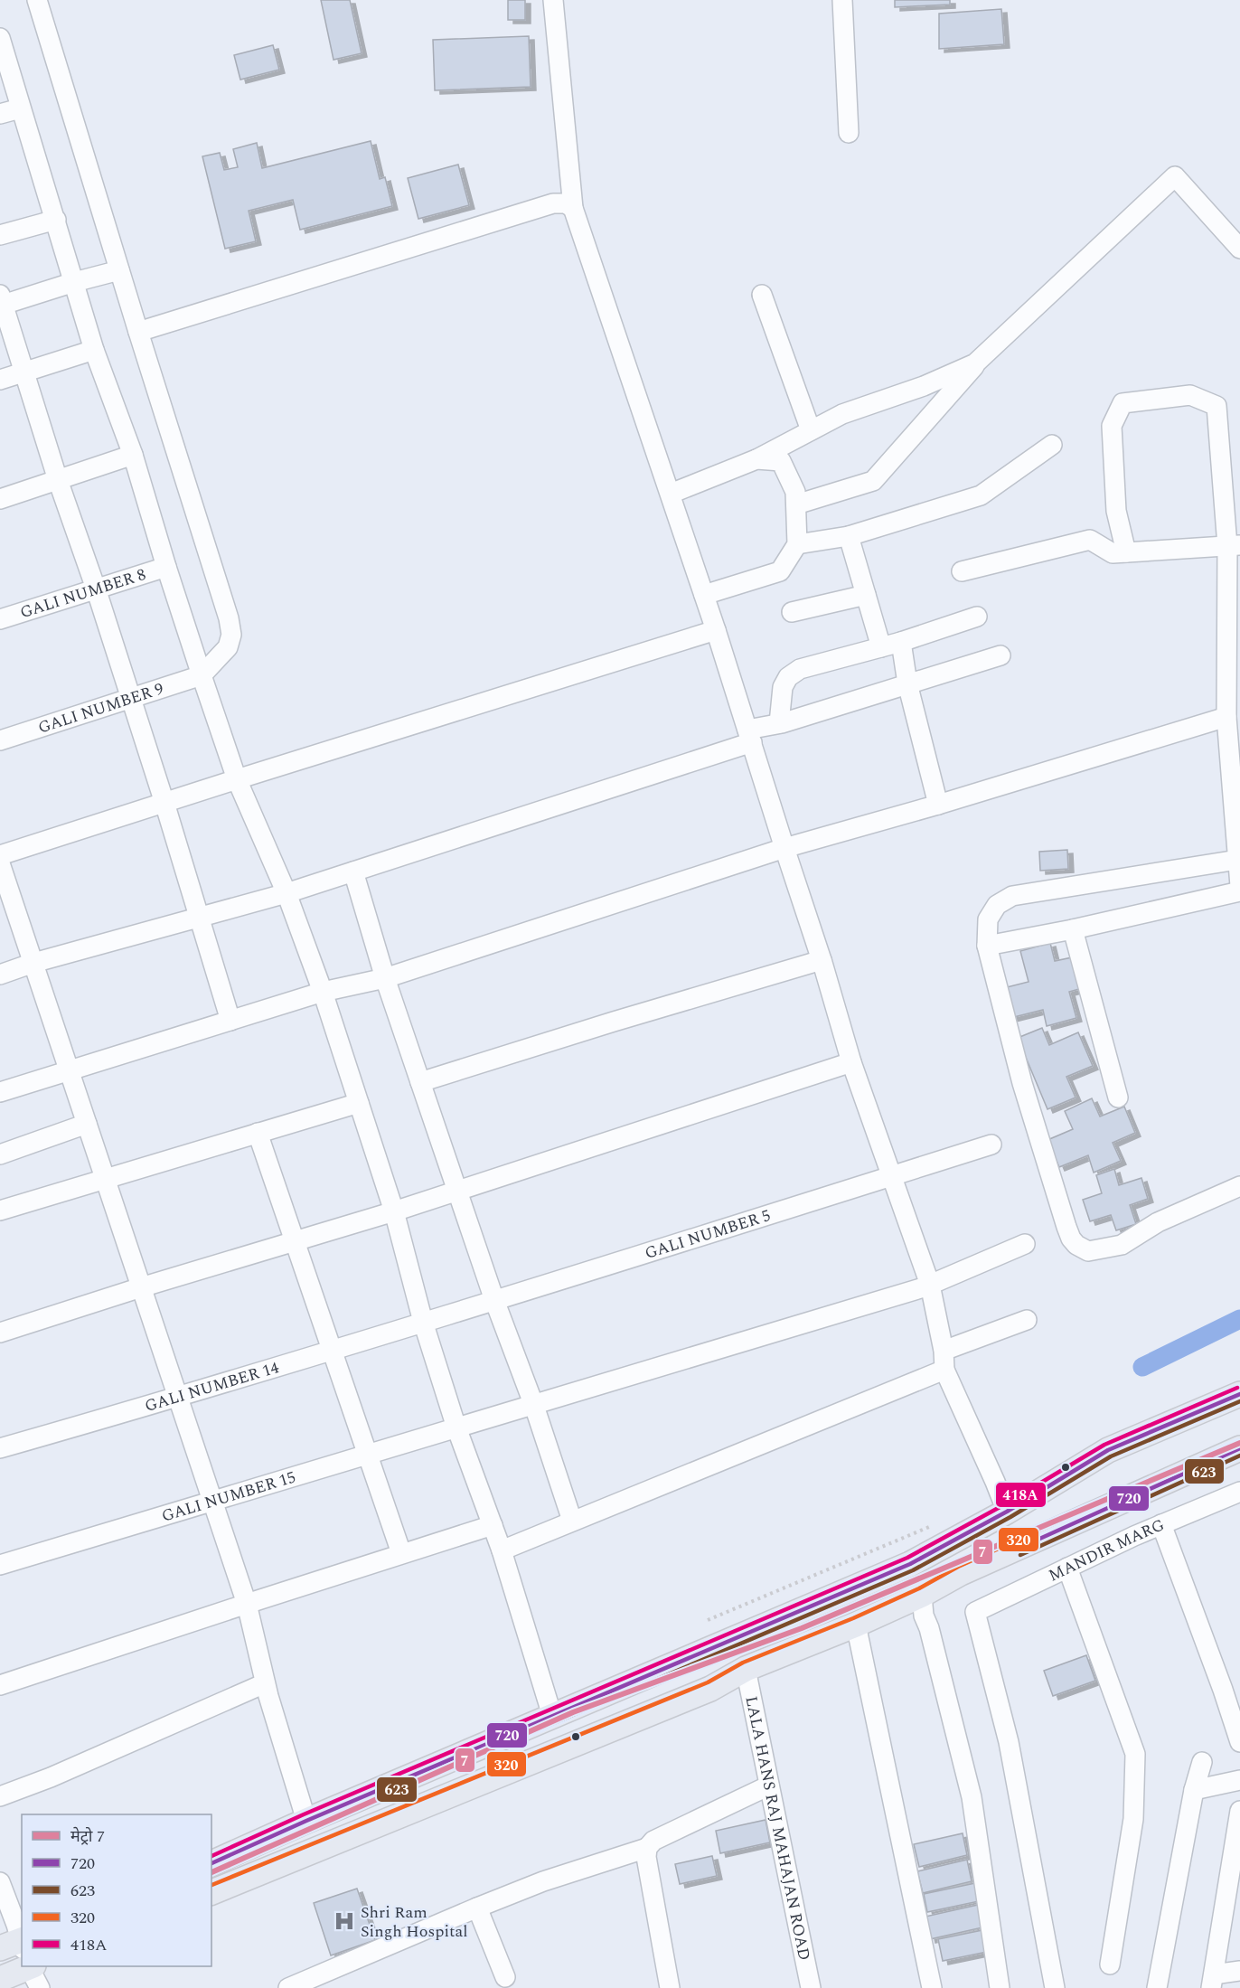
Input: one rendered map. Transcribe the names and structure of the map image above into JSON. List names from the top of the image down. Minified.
{"streets":{"street":["GALI NUMBER 8","GALI NUMBER 9","GALI NUMBER 5","GALI NUMBER 14","GALI NUMBER 15","MANDIR MARG","LALA HANS RAJ MAHAJAN ROAD"]},"crossings":[["GALI NUMBER 5","GALI NUMBER 14"]],"places":{"hospital":["Shri Ram Singh Hospital"]},"lines":["transit line 418A","transit line 720","transit line 623","transit line 320","metro line 7"],"legend":["मेट्रो 7","720","623","320","418A"]}
